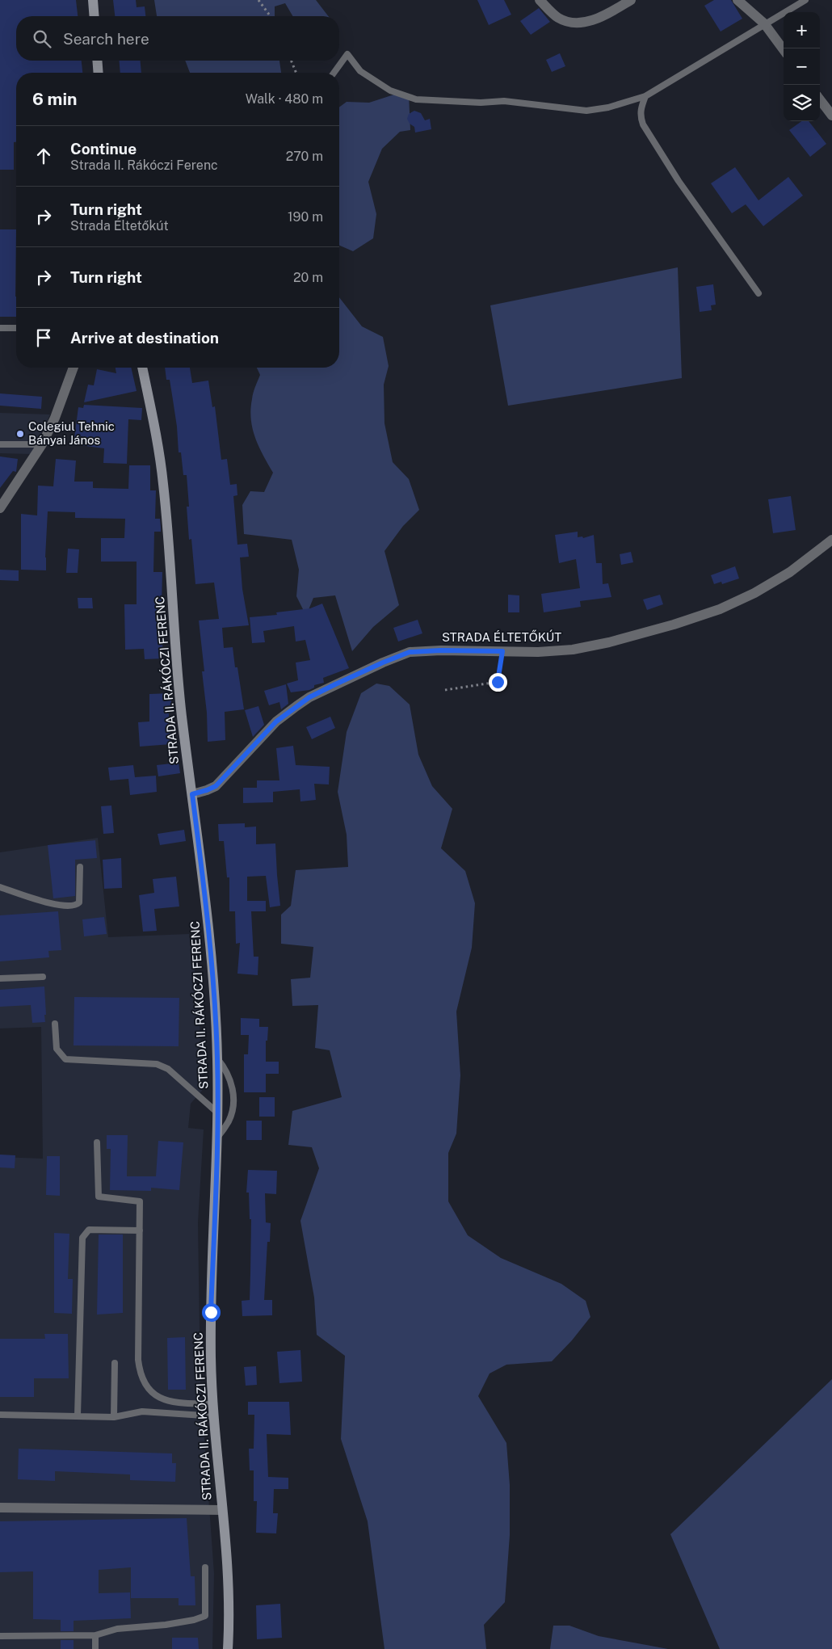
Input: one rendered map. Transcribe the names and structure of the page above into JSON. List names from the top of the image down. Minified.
{"streets":{"main road":["STRADA II. RÁKÓCZI FERENC"],"street":["STRADA ÉLTETŐKÚT"]},"crossings":[["STRADA ÉLTETŐKÚT","STRADA II. RÁKÓCZI FERENC"]],"places":["Colegiul Tehnic Bányai János"],"page":{"map_buttons":["+","−"],"search":"Search here","heading":["6 min","Walk · 480 m"],"list":[["Continue","Strada II. Rákóczi Ferenc","270 m"],["Turn right","Strada Éltetőkút","190 m"],["Turn right","20 m"],"Arrive at destination"]}}
